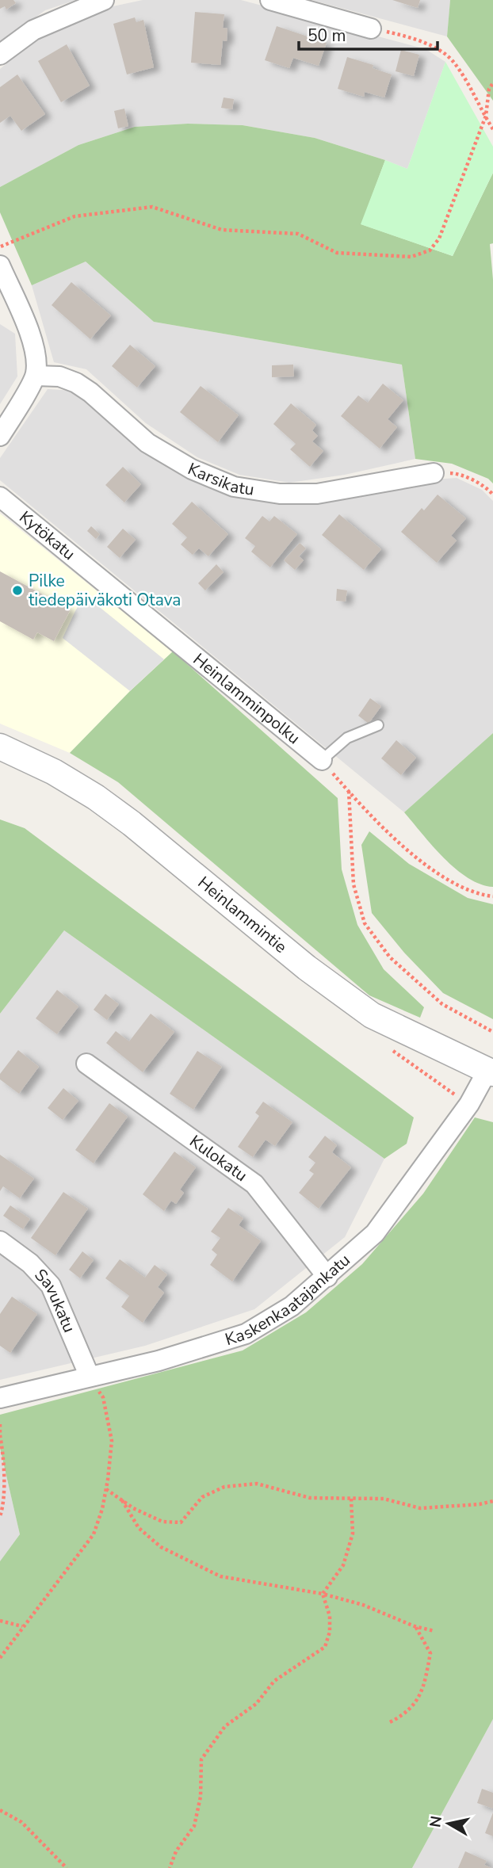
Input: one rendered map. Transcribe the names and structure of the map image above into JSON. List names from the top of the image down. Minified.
{"streets":{"street":["Karsikatu","Kytökatu","Heinlamminpolku","Heinlammintie","Kulokatu","Kaskenkaatajankatu","Savukatu"]},"crossings":[["Kytökatu","Heinlamminpolku"],["Heinlammintie","Kaskenkaatajankatu"],["Kulokatu","Kaskenkaatajankatu"],["Kaskenkaatajankatu","Savukatu"]],"places":["Pilke tiedepäiväkoti Otava"],"scale_bar":"50 m","north":"left"}
